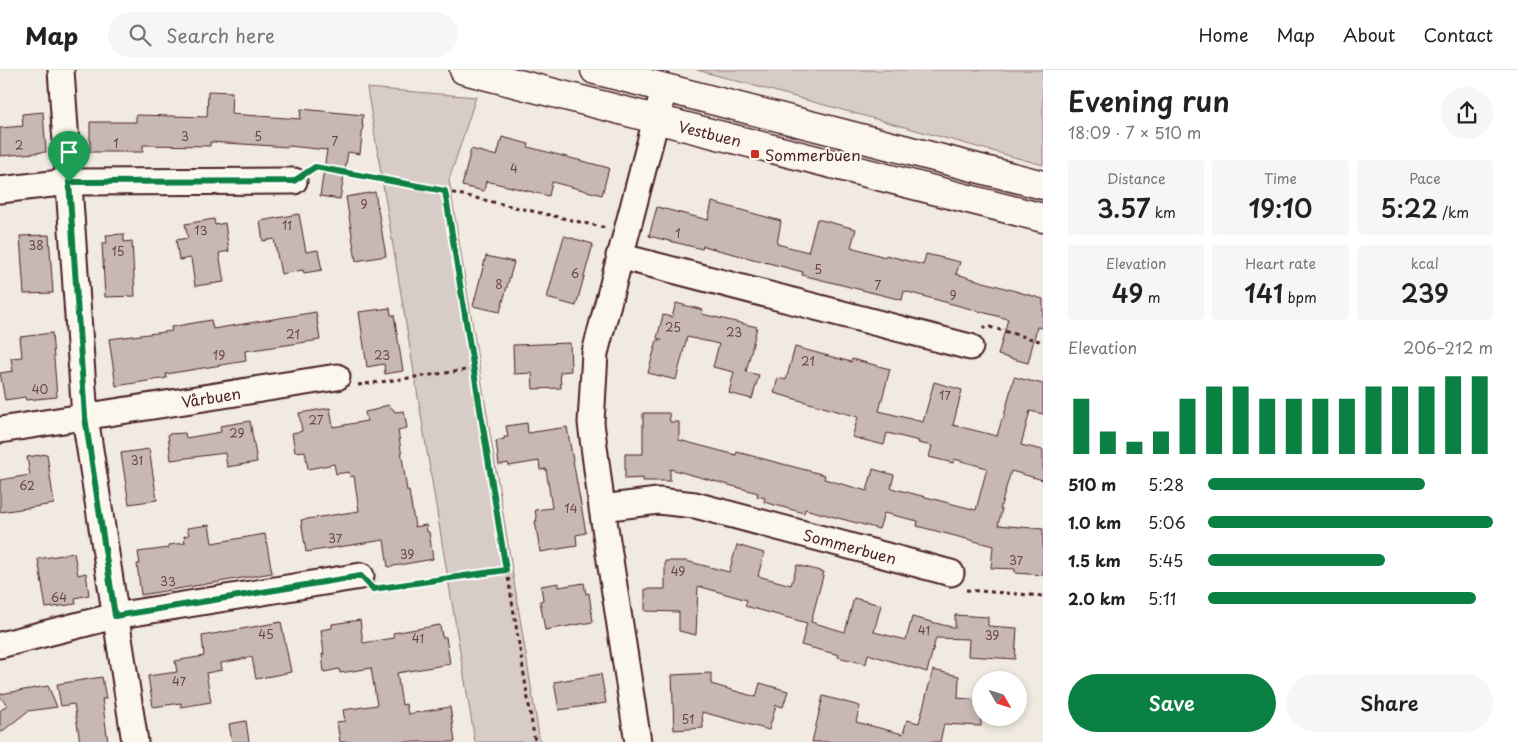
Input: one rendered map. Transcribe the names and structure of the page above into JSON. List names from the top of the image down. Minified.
{"streets":{"street":["Vestbuen","Vårbuen","Sommerbuen"]},"places":{"transit":["Sommerbuen"]},"house_numbers":["3","5","7","1","2","4","9","11","13","1","38","15","5","6","8","7","9","25","23","21","19","23","21","40","17","27","29","31","62","14","37","39","37","49","33","64","41","45","39","41","47","51"],"north":"bottom right","page":{"header":"Map","search":"Search here","nav":["Home","Map","About","Contact"],"heading":["Evening run","18:09 · 7 × 510 m"],"stats":[["Distance","3.57 km"],["Time","19:10"],["Pace","5:22 /km"],["Elevation","49 m"],["Heart rate","141 bpm"],["kcal","239"]],"chart":["Elevation","206–212 m"],"list":[{"name":"510 m","note":"5:28"},{"name":"1.0 km","note":"5:06"},{"name":"1.5 km","note":"5:45"},{"name":"2.0 km","note":"5:11"}],"buttons":["Save","Share"]}}
